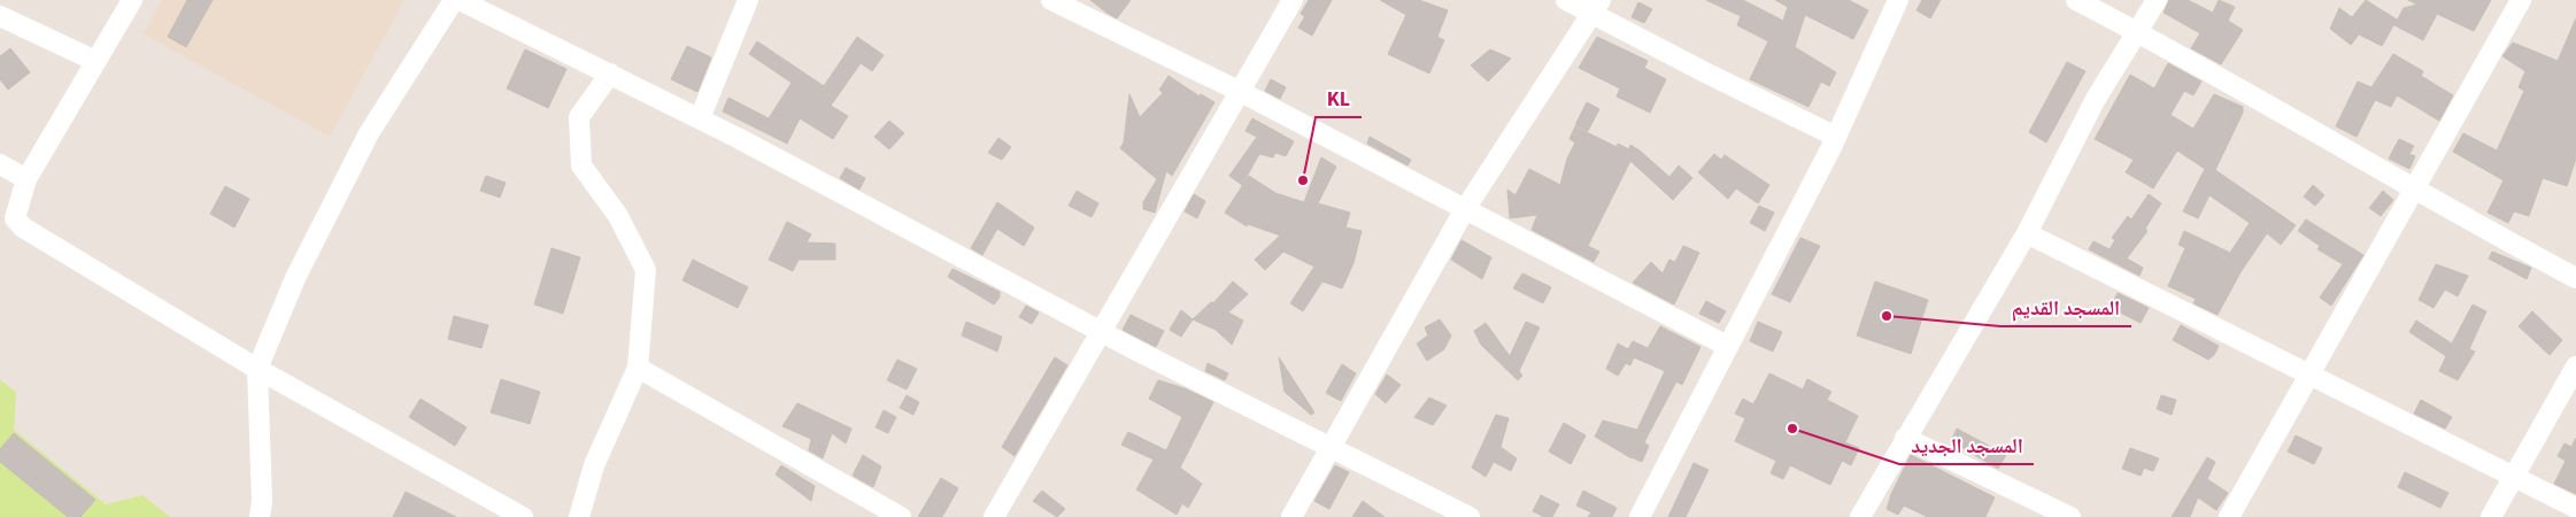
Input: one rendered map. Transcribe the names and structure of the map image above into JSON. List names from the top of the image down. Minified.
{"places":["KL","المسجد القديم","المسجد الجديد"]}
